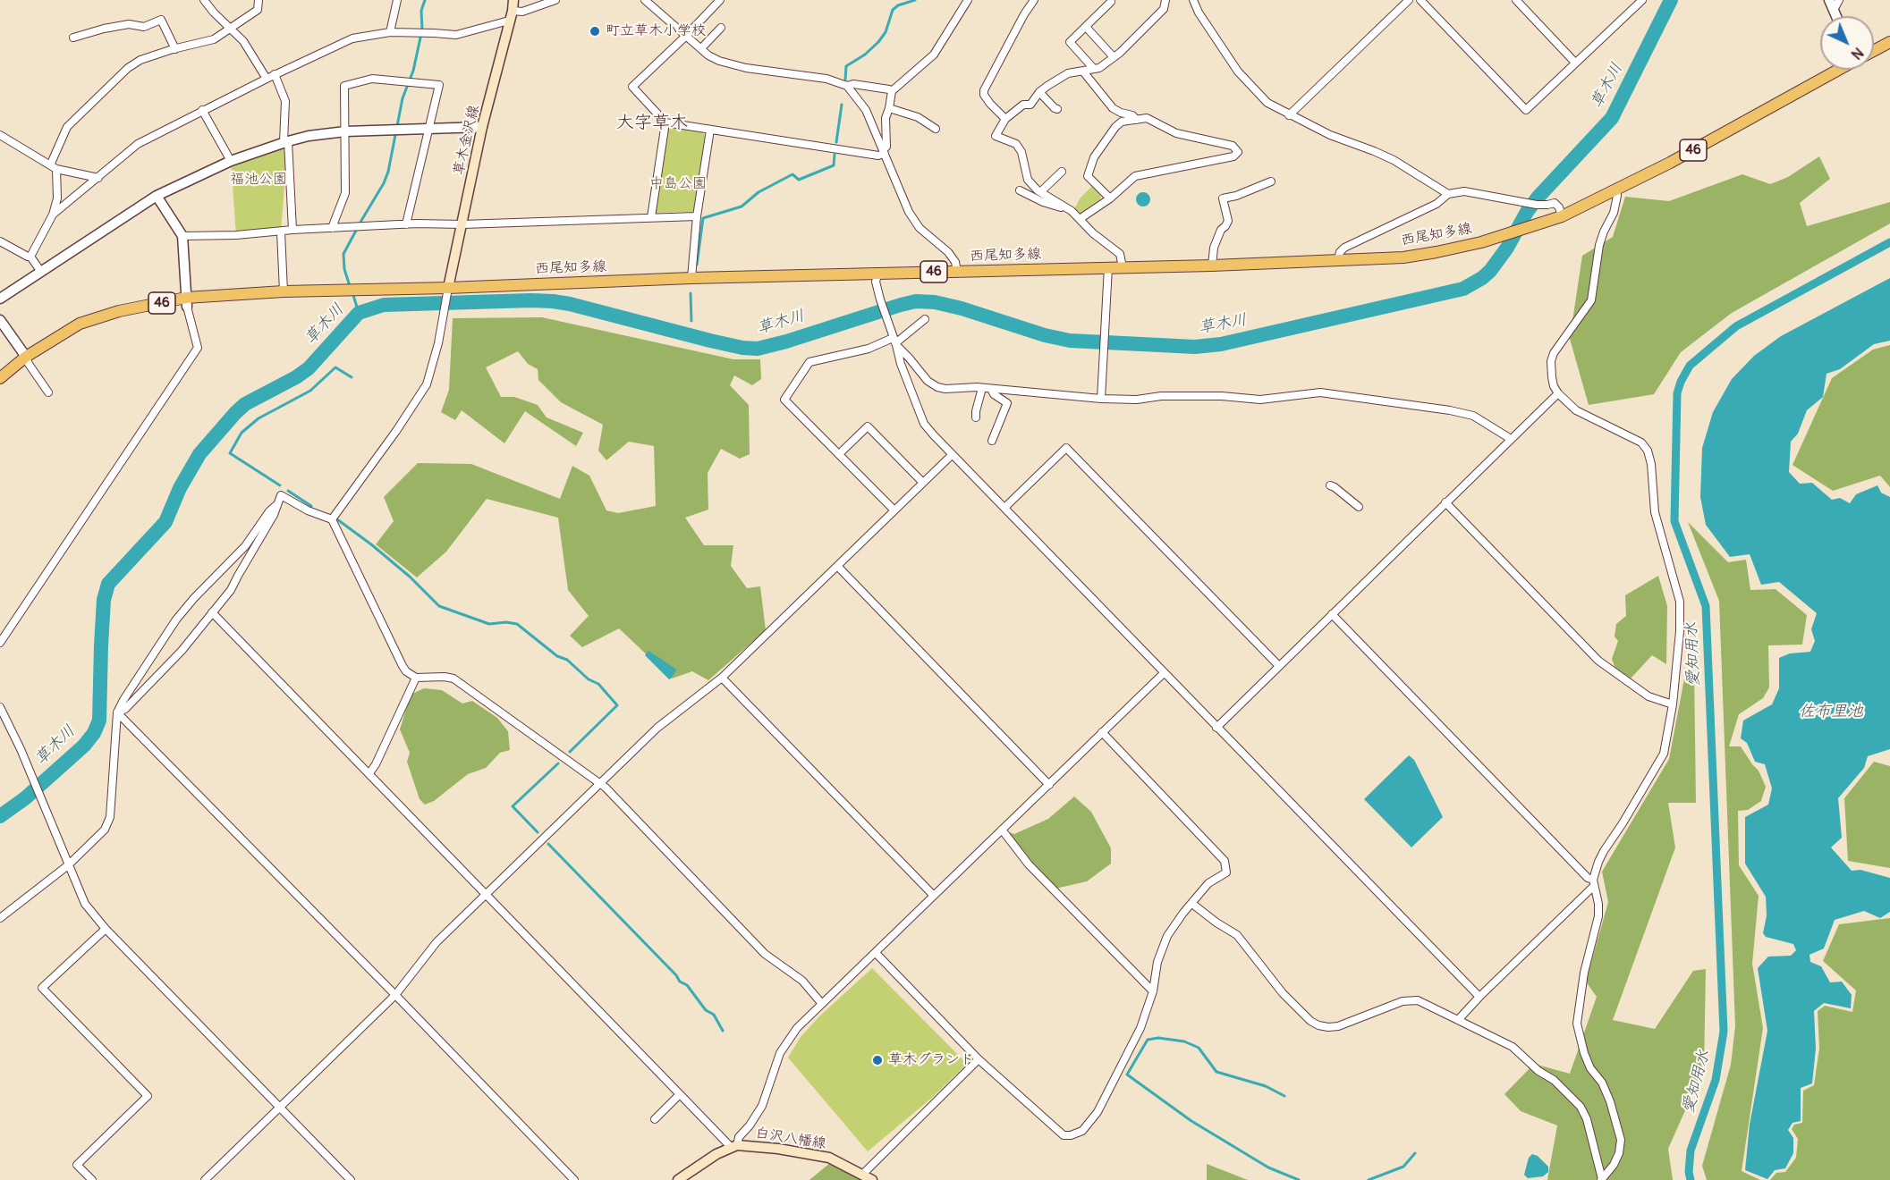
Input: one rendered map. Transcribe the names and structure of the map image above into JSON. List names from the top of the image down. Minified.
{"streets":{"main road":["草木金沢線","46","西尾知多線","白沢八幡線"]},"crossings":[["草木金沢線","西尾知多線"]],"districts":["大字草木"],"water":["草木川","愛知用水","佐布里池"],"parks":["福池公園","中島公園"],"places":["町立草木小学校","草木グランド"],"north":"bottom right"}
